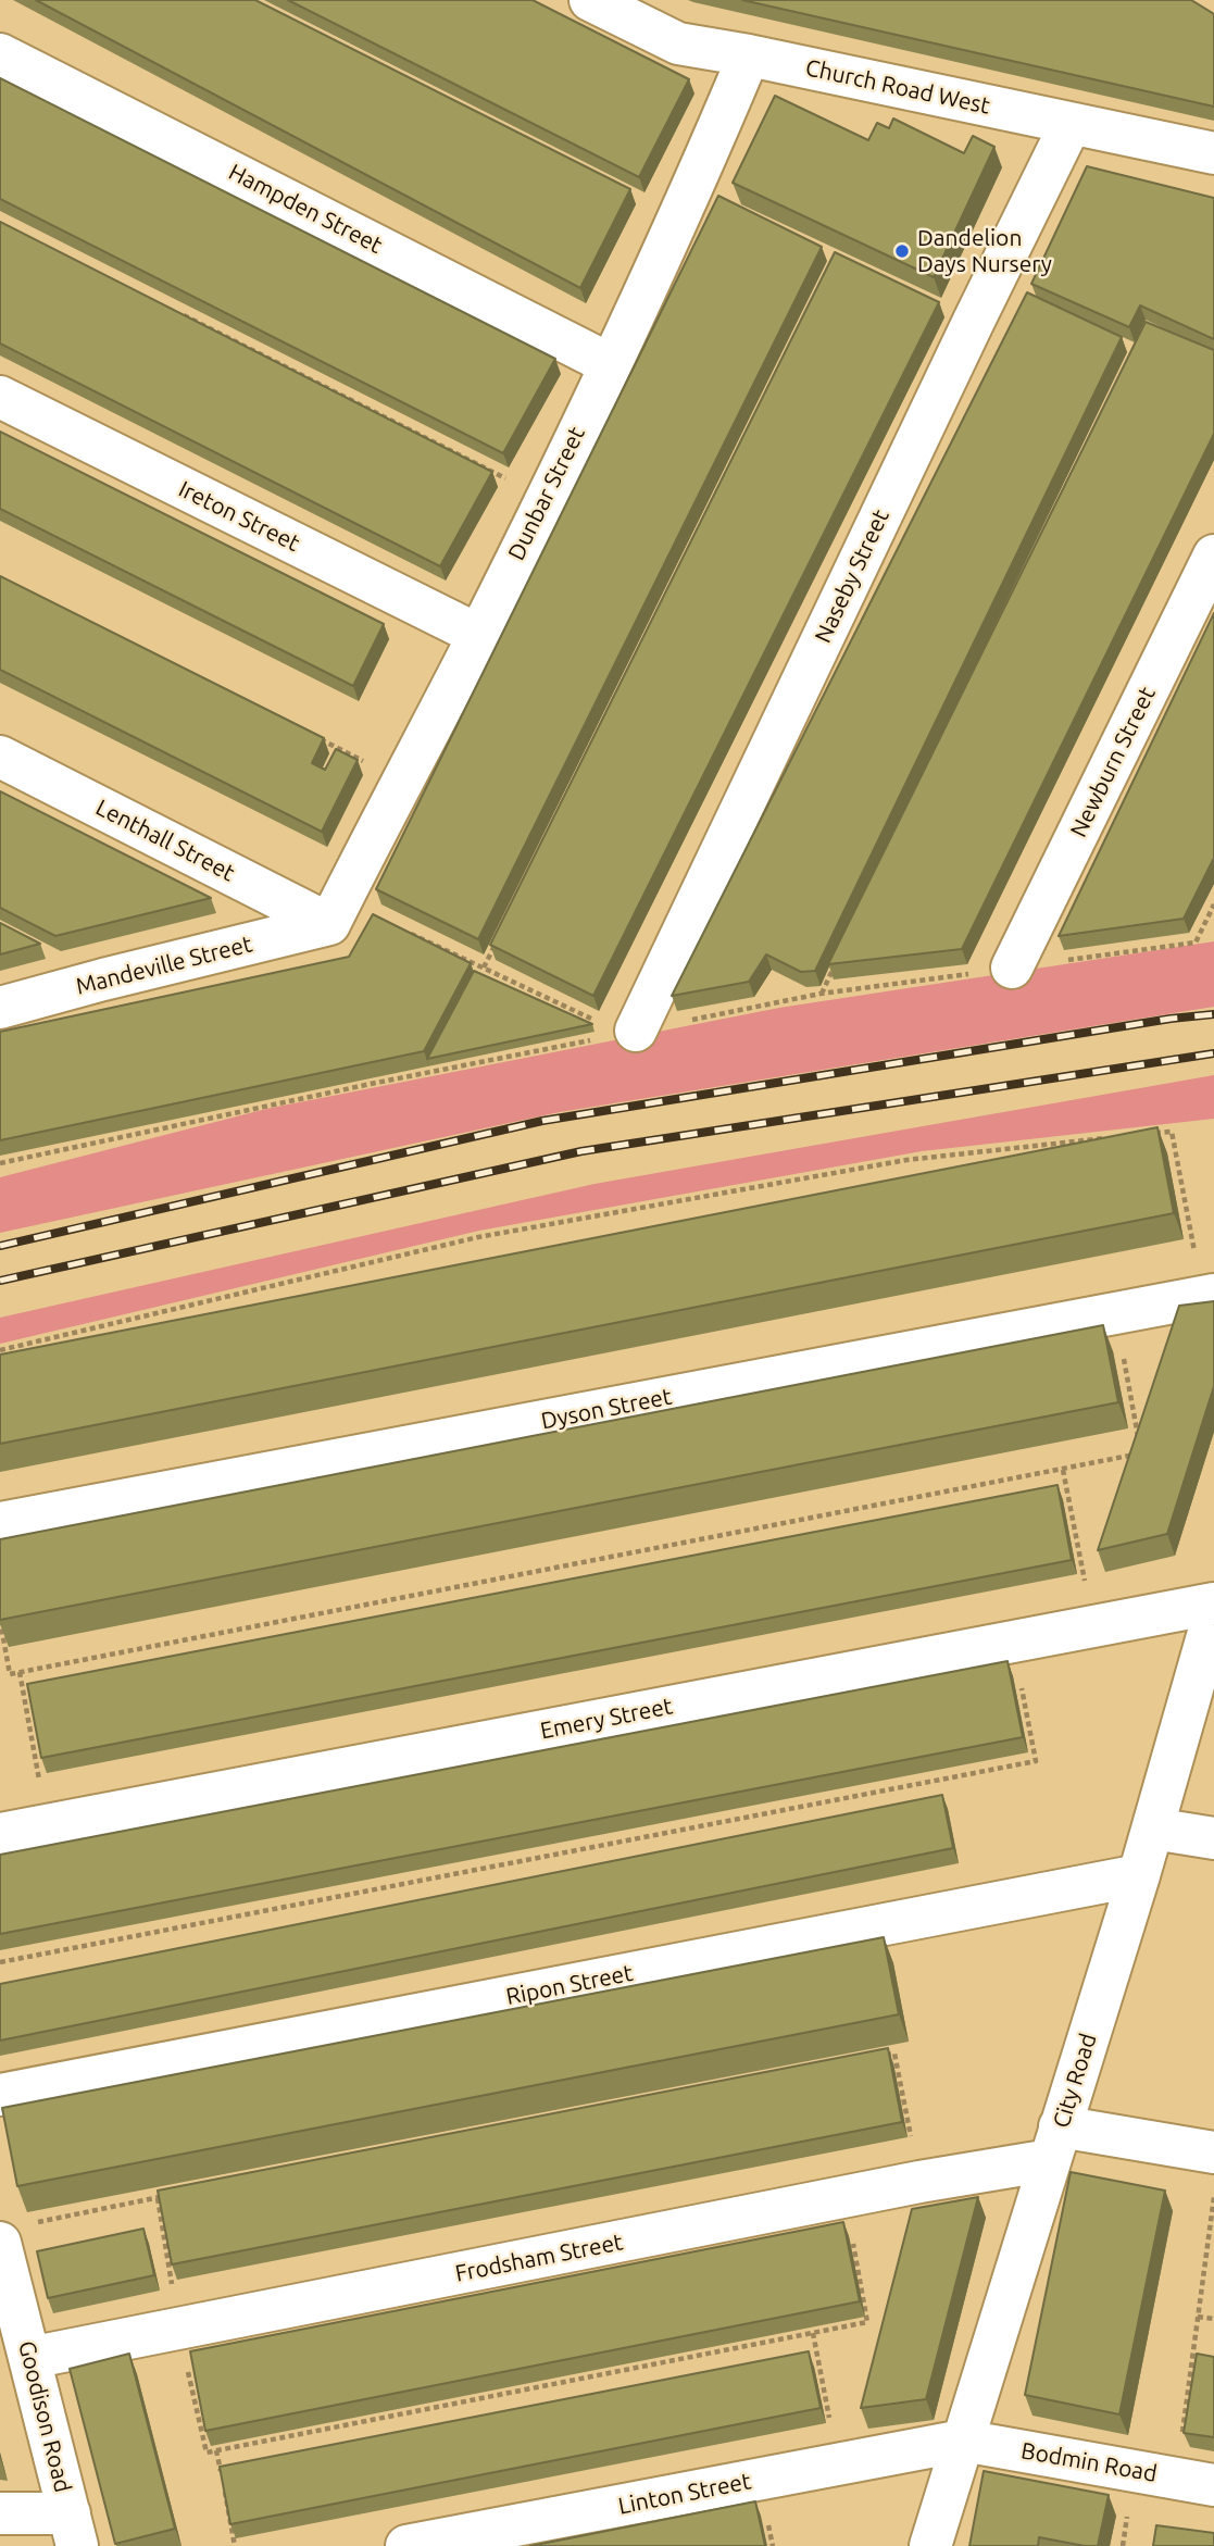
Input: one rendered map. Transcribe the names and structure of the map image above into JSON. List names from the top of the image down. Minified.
{"streets":{"street":["Church Road West","Hampden Street","Dunbar Street","Ireton Street","Naseby Street","Newburn Street","Lenthall Street","Mandeville Street","Dyson Street","Emery Street","Ripon Street","City Road","Frodsham Street","Goodison Road","Bodmin Road","Linton Street"]},"crossings":[["Church Road West","Dunbar Street"],["Church Road West","Naseby Street"],["Hampden Street","Dunbar Street"],["Dunbar Street","Ireton Street"],["Dunbar Street","Lenthall Street"],["Dunbar Street","Mandeville Street"],["Lenthall Street","Mandeville Street"],["Ripon Street","City Road"],["City Road","Frodsham Street"],["City Road","Bodmin Road"],["City Road","Linton Street"],["Frodsham Street","Goodison Road"],["Bodmin Road","Linton Street"]],"places":["Dandelion Days Nursery"]}
